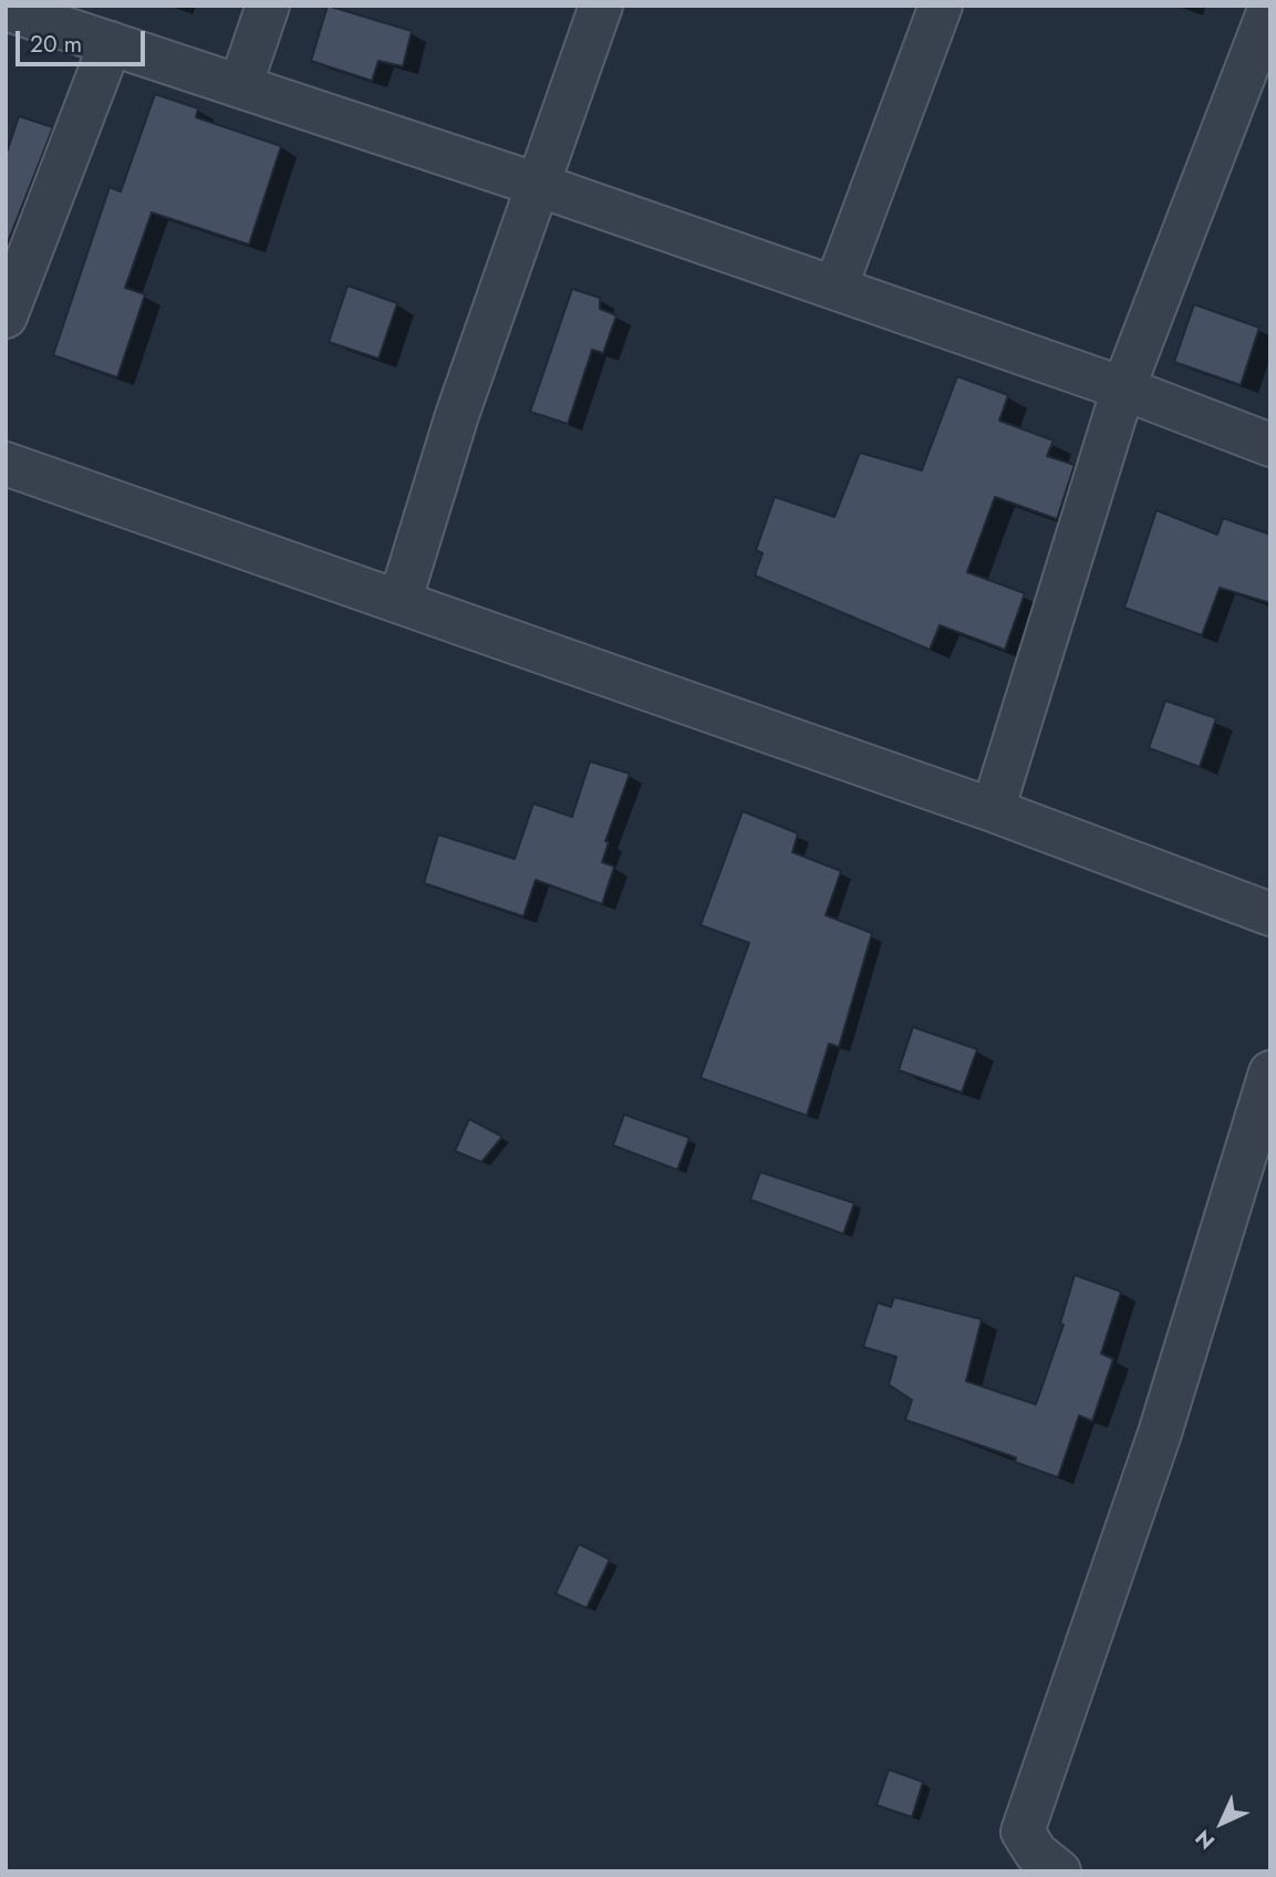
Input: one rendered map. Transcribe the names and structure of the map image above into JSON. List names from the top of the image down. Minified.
{"scale_bar":"20 m","north":"bottom left"}
